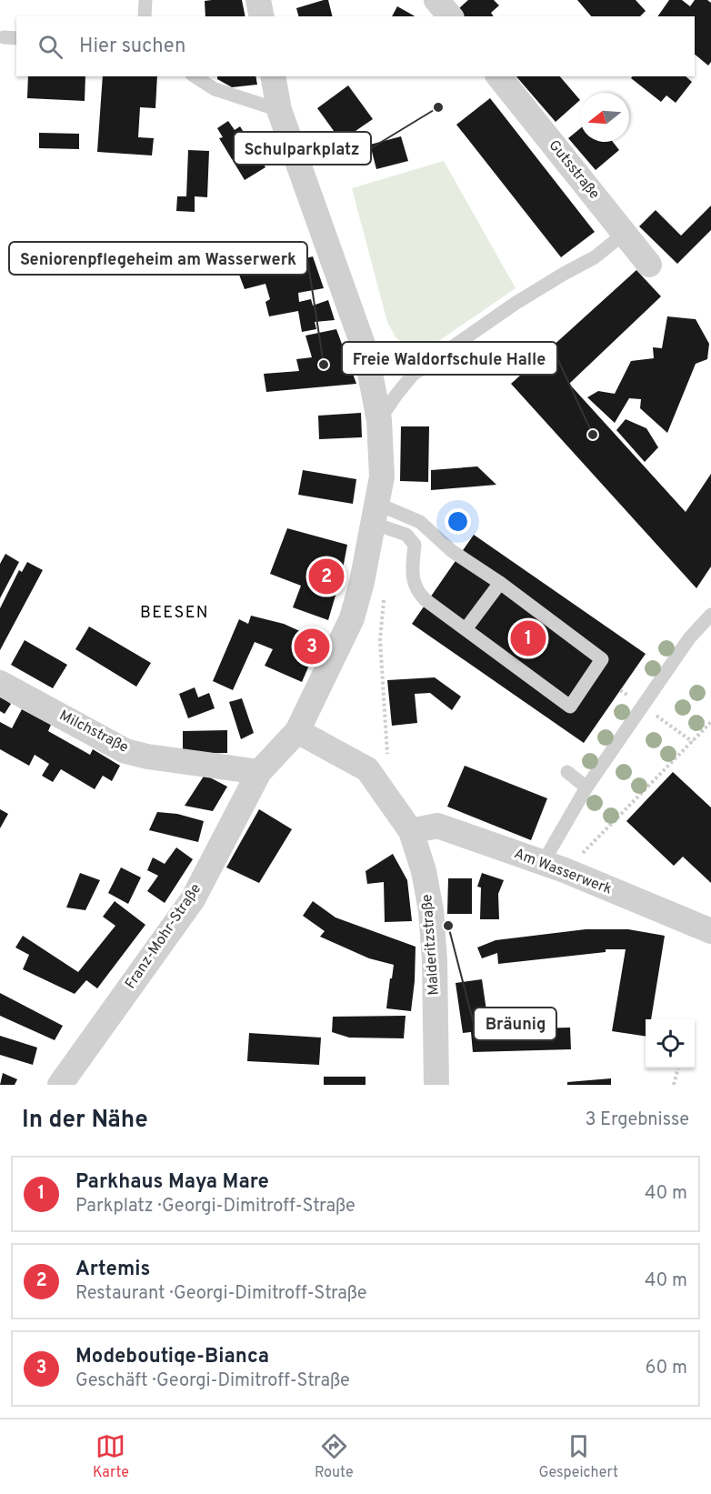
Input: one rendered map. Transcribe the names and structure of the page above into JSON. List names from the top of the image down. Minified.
{"streets":{"street":["Gutsstraße","Milchstraße","Am Wasserwerk","Franz-Mohr-Straße","Malderitzstraße"]},"crossings":[["Milchstraße","Franz-Mohr-Straße"],["Am Wasserwerk","Malderitzstraße"],["Franz-Mohr-Straße","Malderitzstraße"]],"districts":["BEESEN"],"places":["Schulparkplatz","Seniorenpflegeheim am Wasserwerk","Freie Waldorfschule Halle","Bräunig"],"north":"left","page":{"search":"Hier suchen","pins":["2","1","3"],"heading":["In der Nähe","3 Ergebnisse"],"list":[{"mark":"1","name":"Parkhaus Maya Mare","note":"Parkplatz · Georgi-Dimitroff-Straße","value":"40 m"},{"mark":"2","name":"Artemis","note":"Restaurant · Georgi-Dimitroff-Straße","value":"40 m"},{"mark":"3","name":"Modeboutiqe-Bianca","note":"Geschäft · Georgi-Dimitroff-Straße","value":"60 m"}],"nav":["Karte","Route","Gespeichert"]}}
